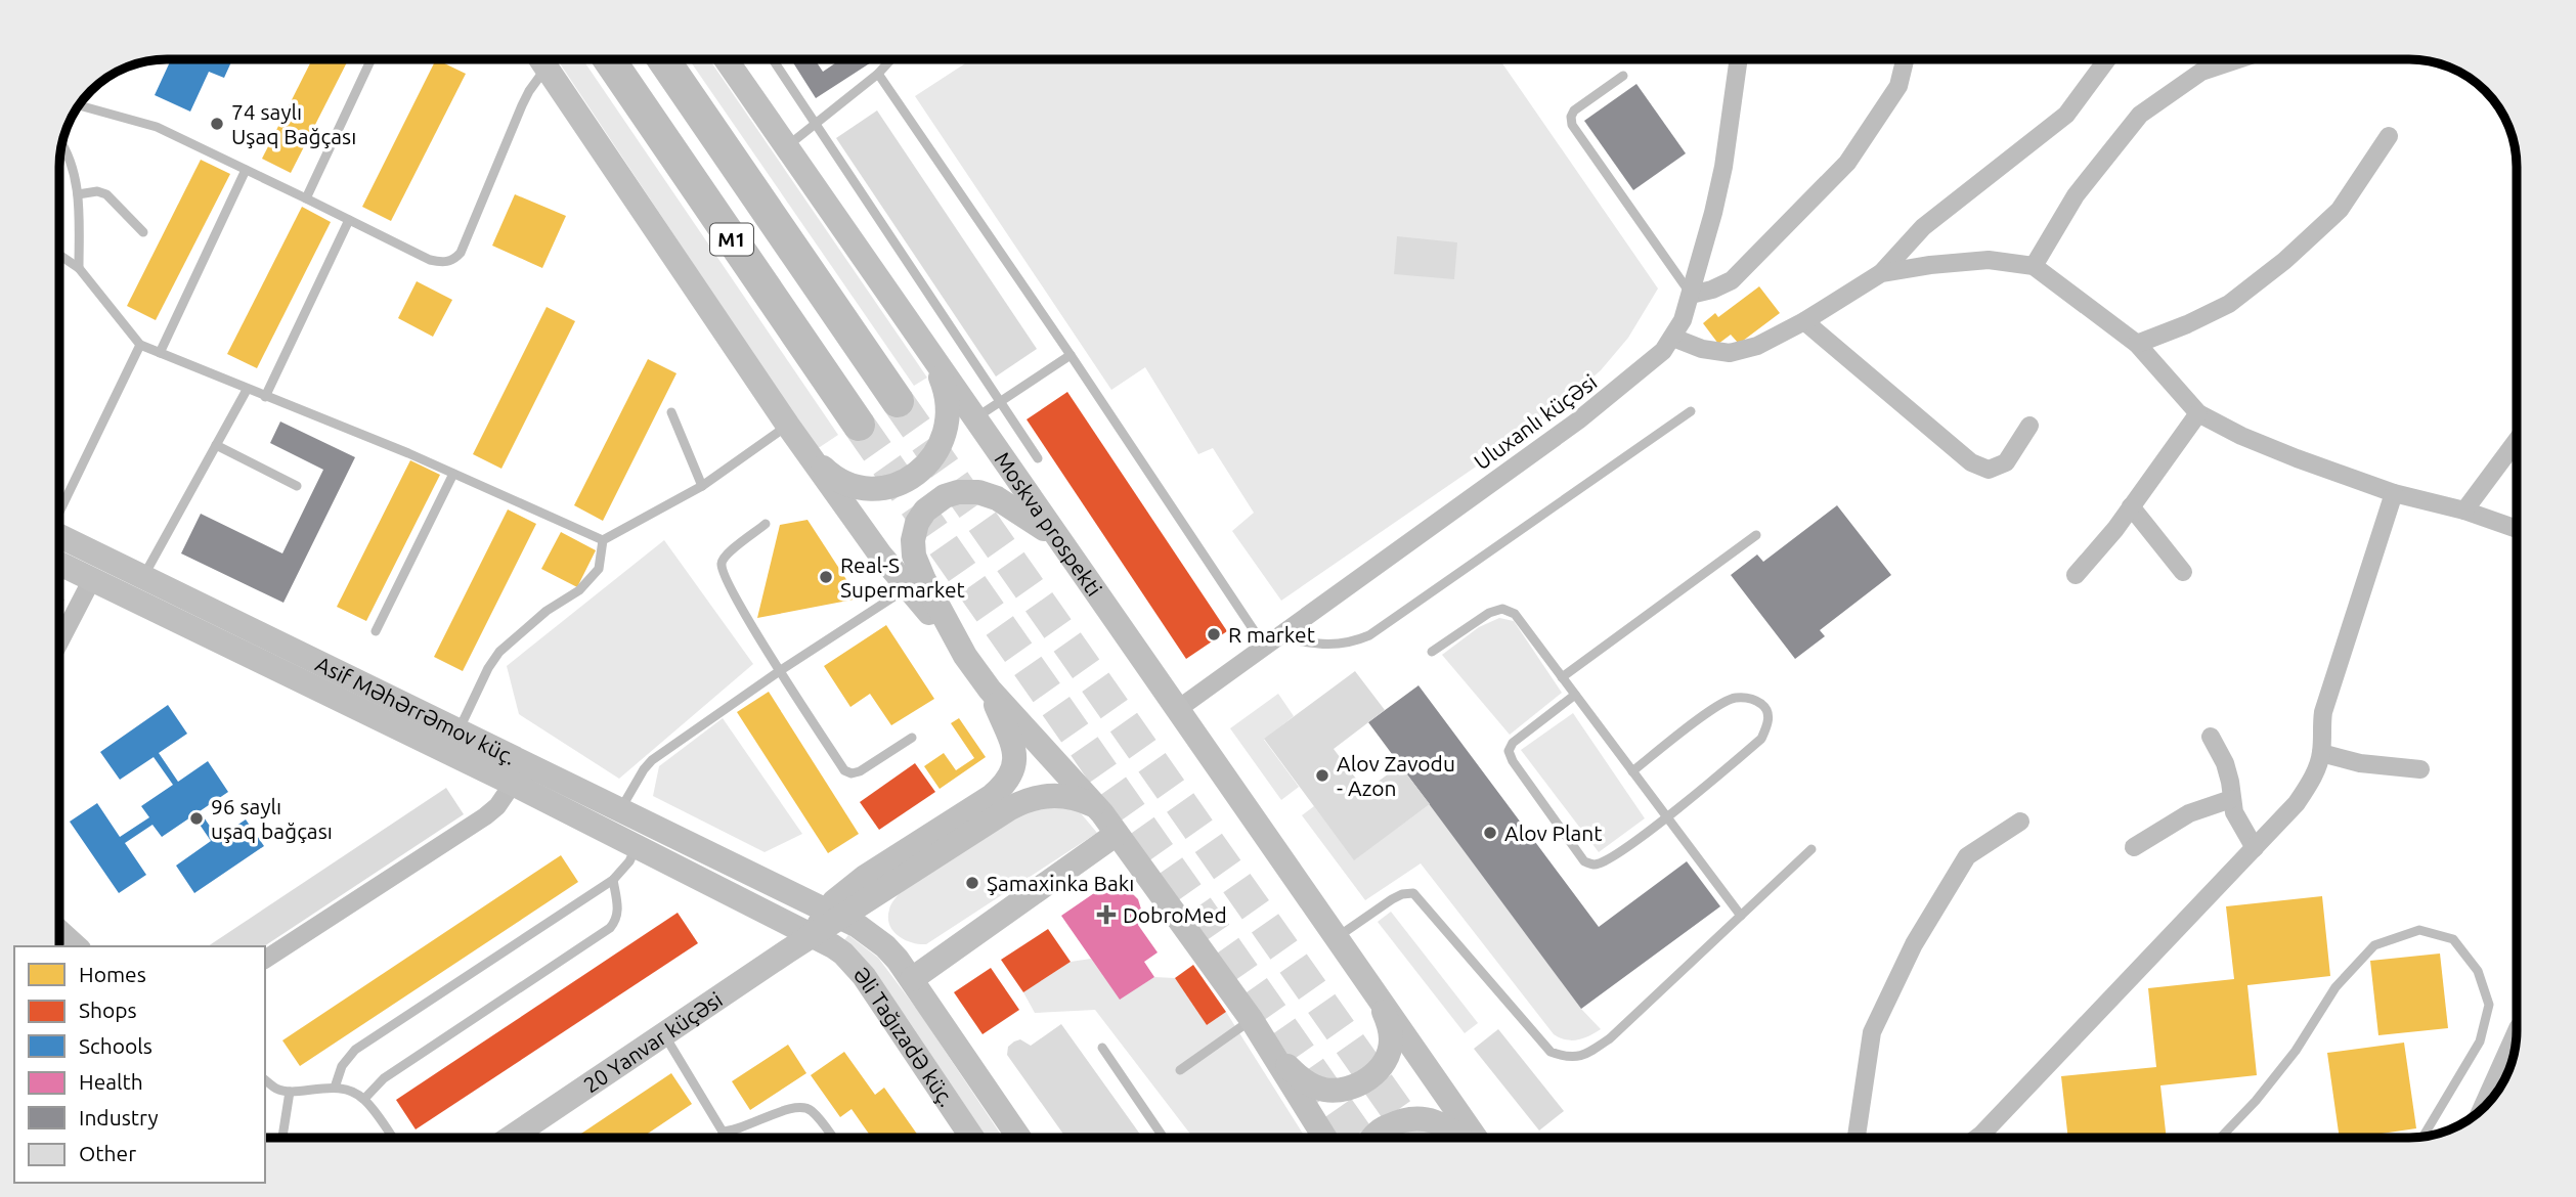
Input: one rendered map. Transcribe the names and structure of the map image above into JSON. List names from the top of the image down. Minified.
{"streets":{"highway":["M1"],"main road":["Moskva prospekti","Asif Məhərrəmov küç.","Əli Tağızadə küç.","20 Yanvar küçəsi"],"street":["Uluxanlı küçəsi"]},"crossings":[["Uluxanlı küçəsi","Moskva prospekti"],["Asif Məhərrəmov küç.","Əli Tağızadə küç."],["Əli Tağızadə küç.","20 Yanvar küçəsi"]],"places":{"other":["74 saylı Uşaq Bağçası","Real-S Supermarket","R market","Alov Zavodu - Azon","96 saylı uşaq bağçası","Alov Plant","Şamaxinka Bakı"],"health":["DobroMed"]},"legend":["Homes","Shops","Schools","Health","Industry","Other"]}
